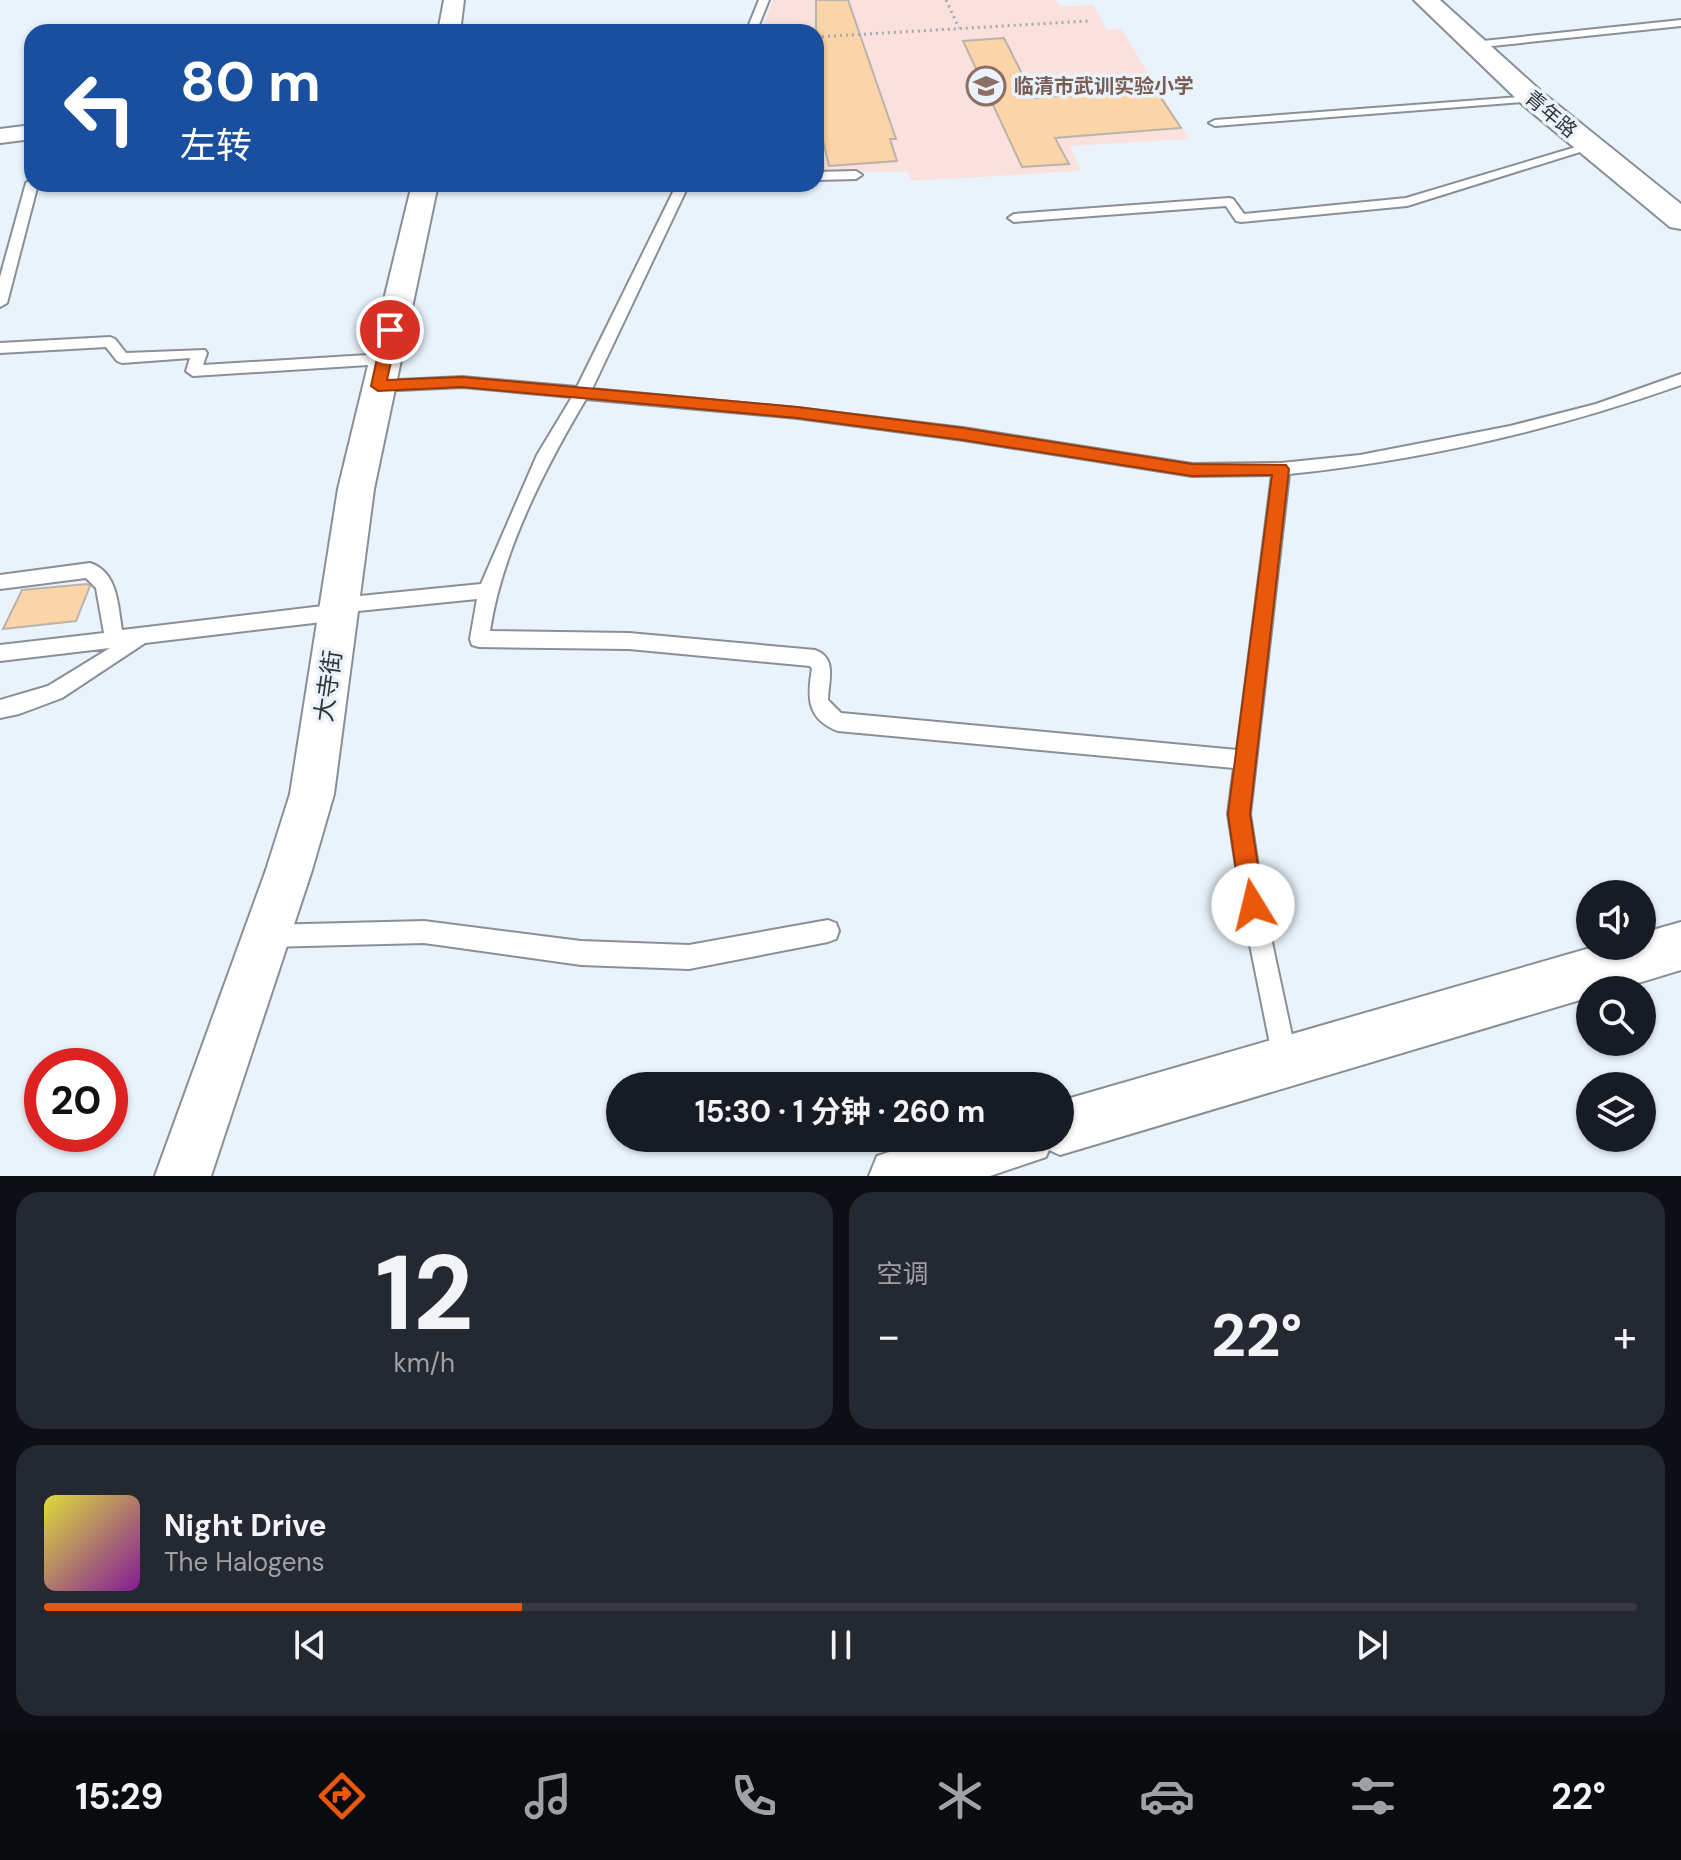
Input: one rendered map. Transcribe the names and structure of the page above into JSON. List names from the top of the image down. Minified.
{"streets":{"street":["青年路","大寺街"]},"places":{"school or university":["临清市武训实验小学"]},"page":{"turn":["80 m","左转"],"limit":"20","trip":"15:30 · 1 分钟 · 260 m","tile":[["12","km/h"],"空调"],"heat":["−","22°","+"],"song":["Night Drive","The Halogens"],"tabs":["15:29","22°"]}}
